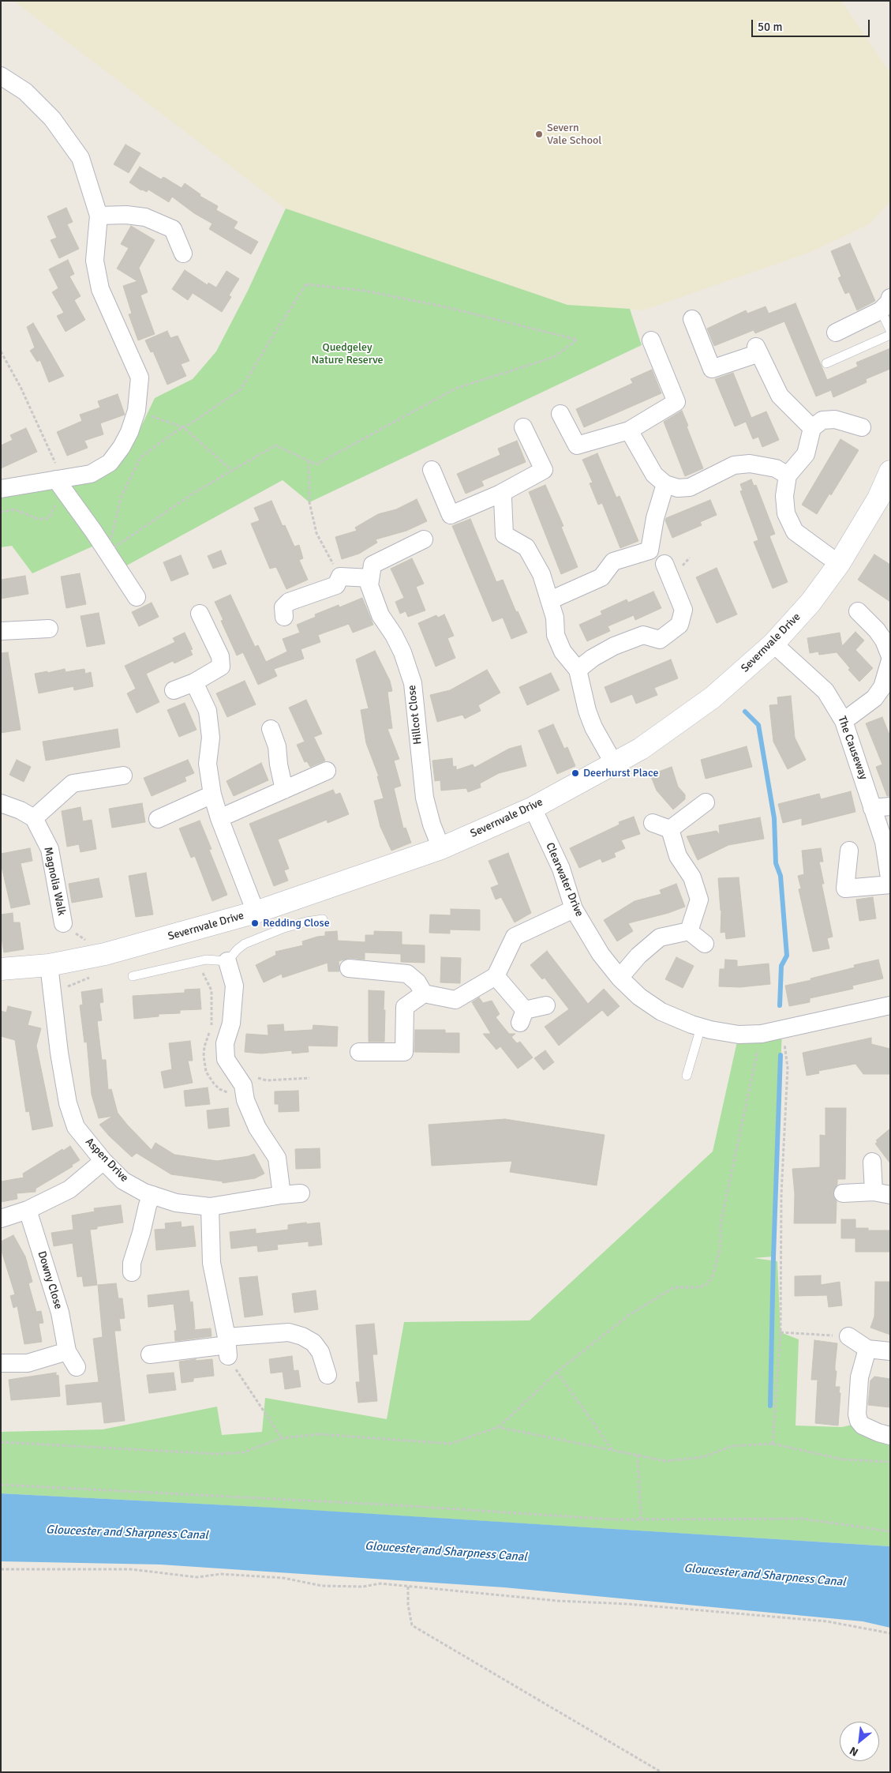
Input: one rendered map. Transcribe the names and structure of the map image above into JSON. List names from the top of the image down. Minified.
{"streets":{"street":["Severnvale Drive","Hillcot Close","The Causeway","Clearwater Drive","Magnolia Walk","Aspen Drive","Downy Close"]},"crossings":[["Severnvale Drive","Hillcot Close"],["Severnvale Drive","The Causeway"],["Severnvale Drive","Clearwater Drive"],["Severnvale Drive","Aspen Drive"]],"water":["Gloucester and Sharpness Canal"],"parks":["Quedgeley Nature Reserve"],"places":["Severn Vale School","Deerhurst Place","Redding Close"],"scale_bar":"50 m","north":"bottom left"}
